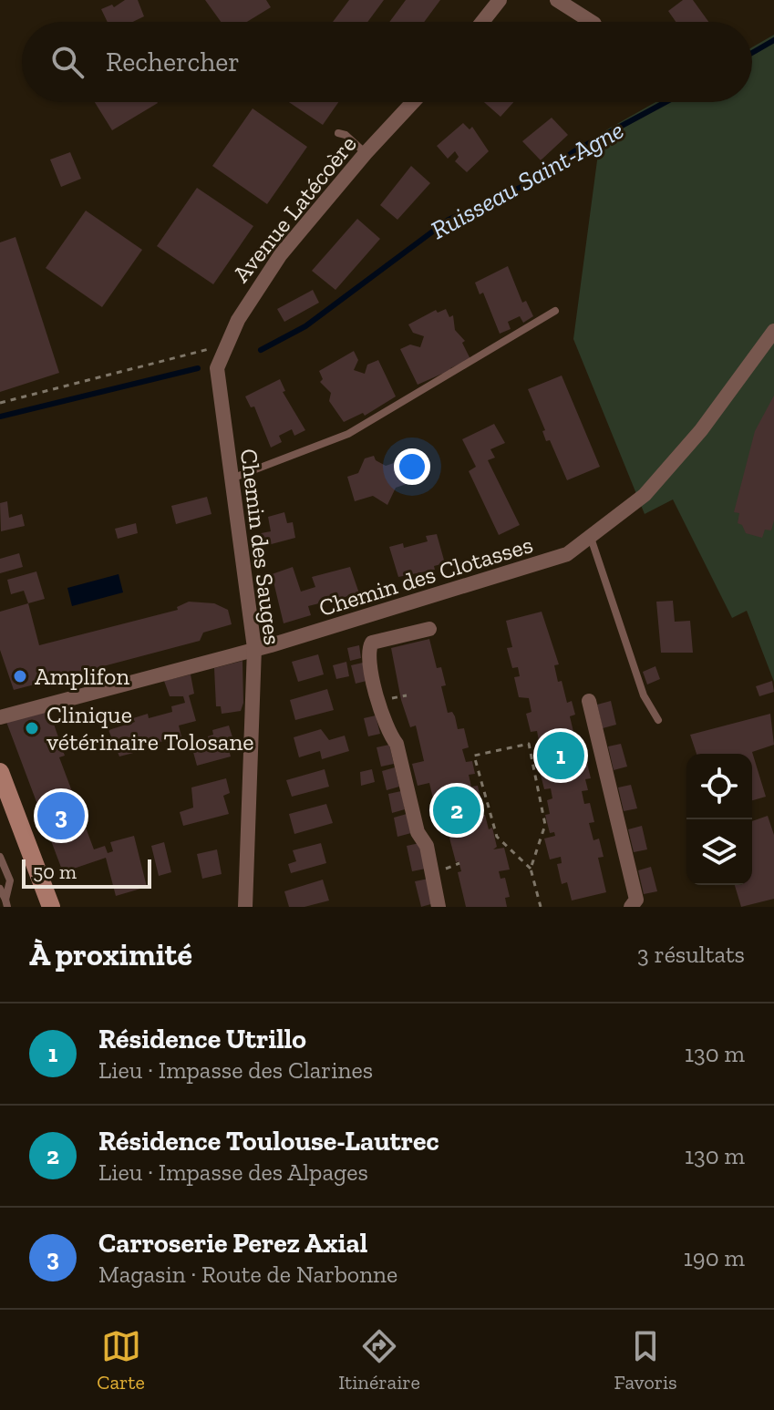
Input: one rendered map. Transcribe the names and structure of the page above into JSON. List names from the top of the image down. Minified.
{"streets":{"street":["Avenue Latécoère","Chemin des Sauges","Chemin des Clotasses"]},"crossings":[["Avenue Latécoère","Chemin des Sauges"],["Chemin des Sauges","Chemin des Clotasses"]],"water":["Ruisseau Saint-Agne"],"places":["Amplifon","Clinique vétérinaire Tolosane"],"scale_bar":"50 m","page":{"search":"Rechercher","pins":["1","2","3"],"scale":"50 m","heading":["À proximité","3 résultats"],"list":[{"mark":"1","name":"Résidence Utrillo","note":"Lieu · Impasse des Clarines","value":"130 m"},{"mark":"2","name":"Résidence Toulouse-Lautrec","note":"Lieu · Impasse des Alpages","value":"130 m"},{"mark":"3","name":"Carroserie Perez Axial","note":"Magasin · Route de Narbonne","value":"190 m"}],"nav":["Carte","Itinéraire","Favoris"]}}
